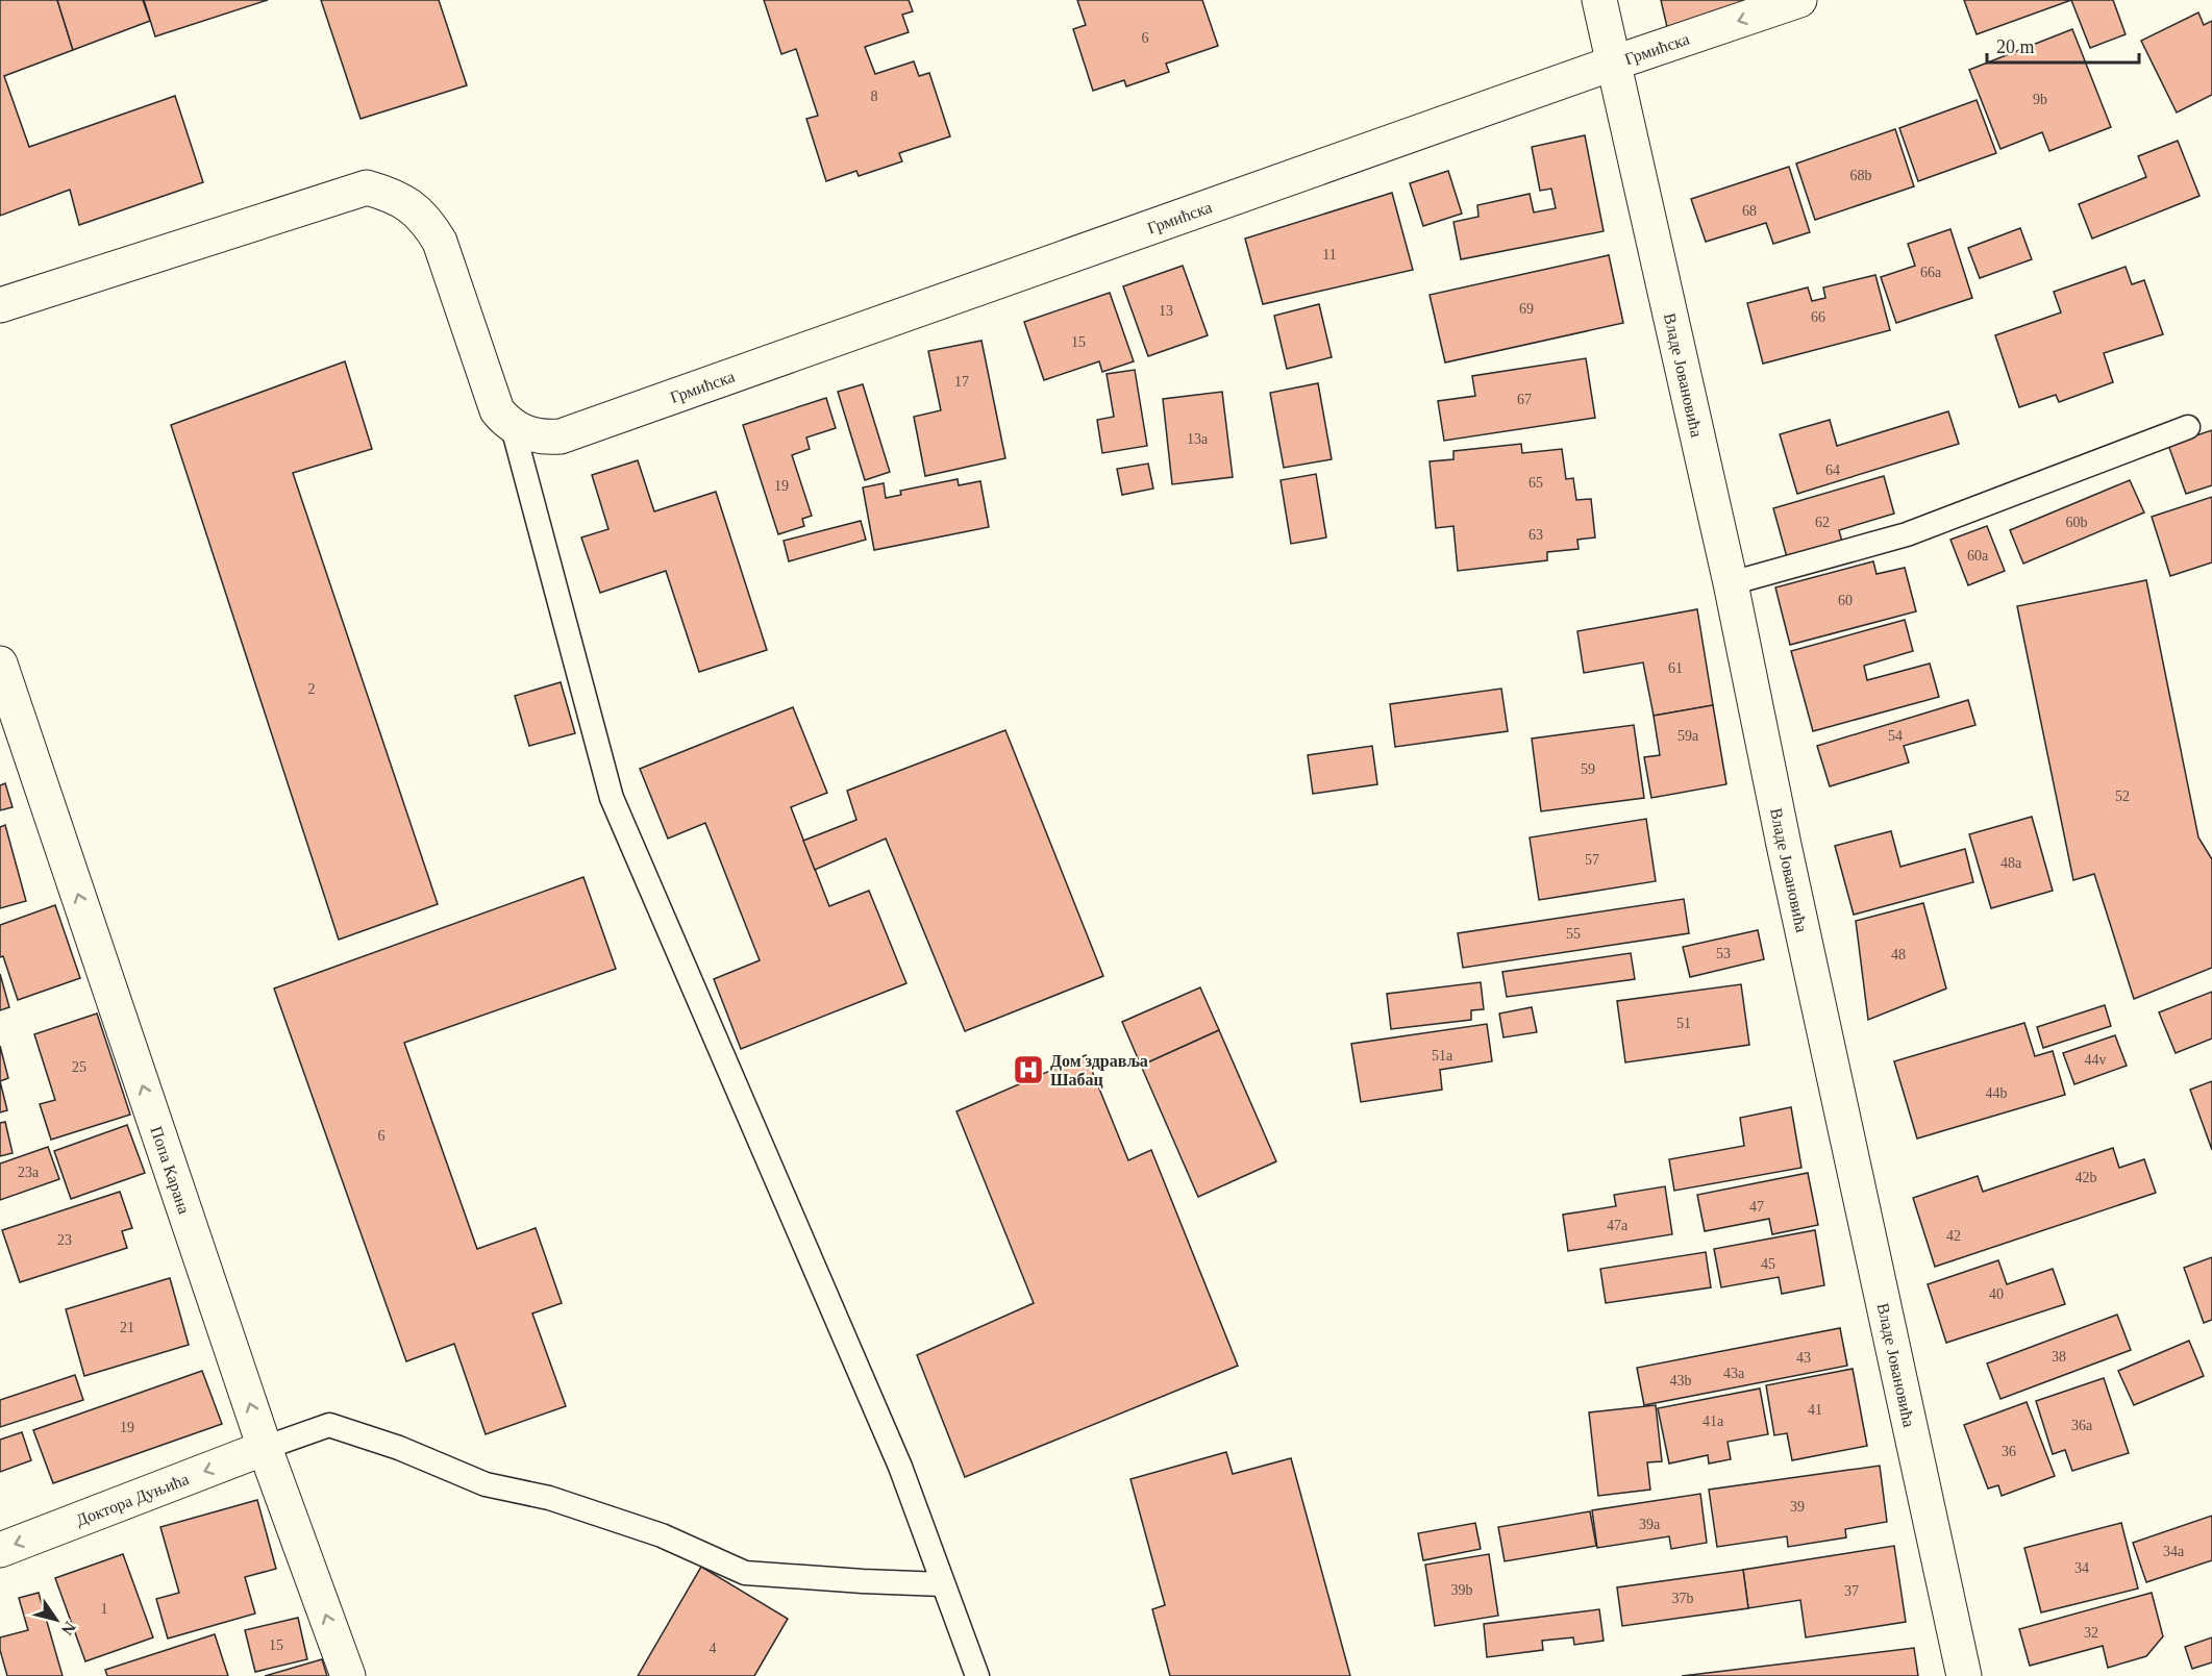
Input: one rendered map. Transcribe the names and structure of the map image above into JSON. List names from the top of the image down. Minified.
{"streets":{"street":["Грмићска","Владе Јовановића","Попа Карана","Доктора Дуњића"]},"crossings":[["Грмићска","Владе Јовановића"],["Попа Карана","Доктора Дуњића"]],"one_way":["Попа Карана","Доктора Дуњића"],"places":{"hospital":["Дом здравља Шабац"]},"house_numbers":["6","8","9b","68b","68","11","66a","69","13","66","15","17","67","13a","64","65","19","62","60b","63","60a","60","61","2","59a","54","59","52","57","48a","55","53","48","51","51a","44v","25","44b","6","23a","42b","47","47a","42","23","45","40","21","38","43","43a","43b","41","41a","36a","19","36","39","39a","34a","34","39b","37","37b","1","32","15","4"],"scale_bar":"20 m","north":"bottom right"}
